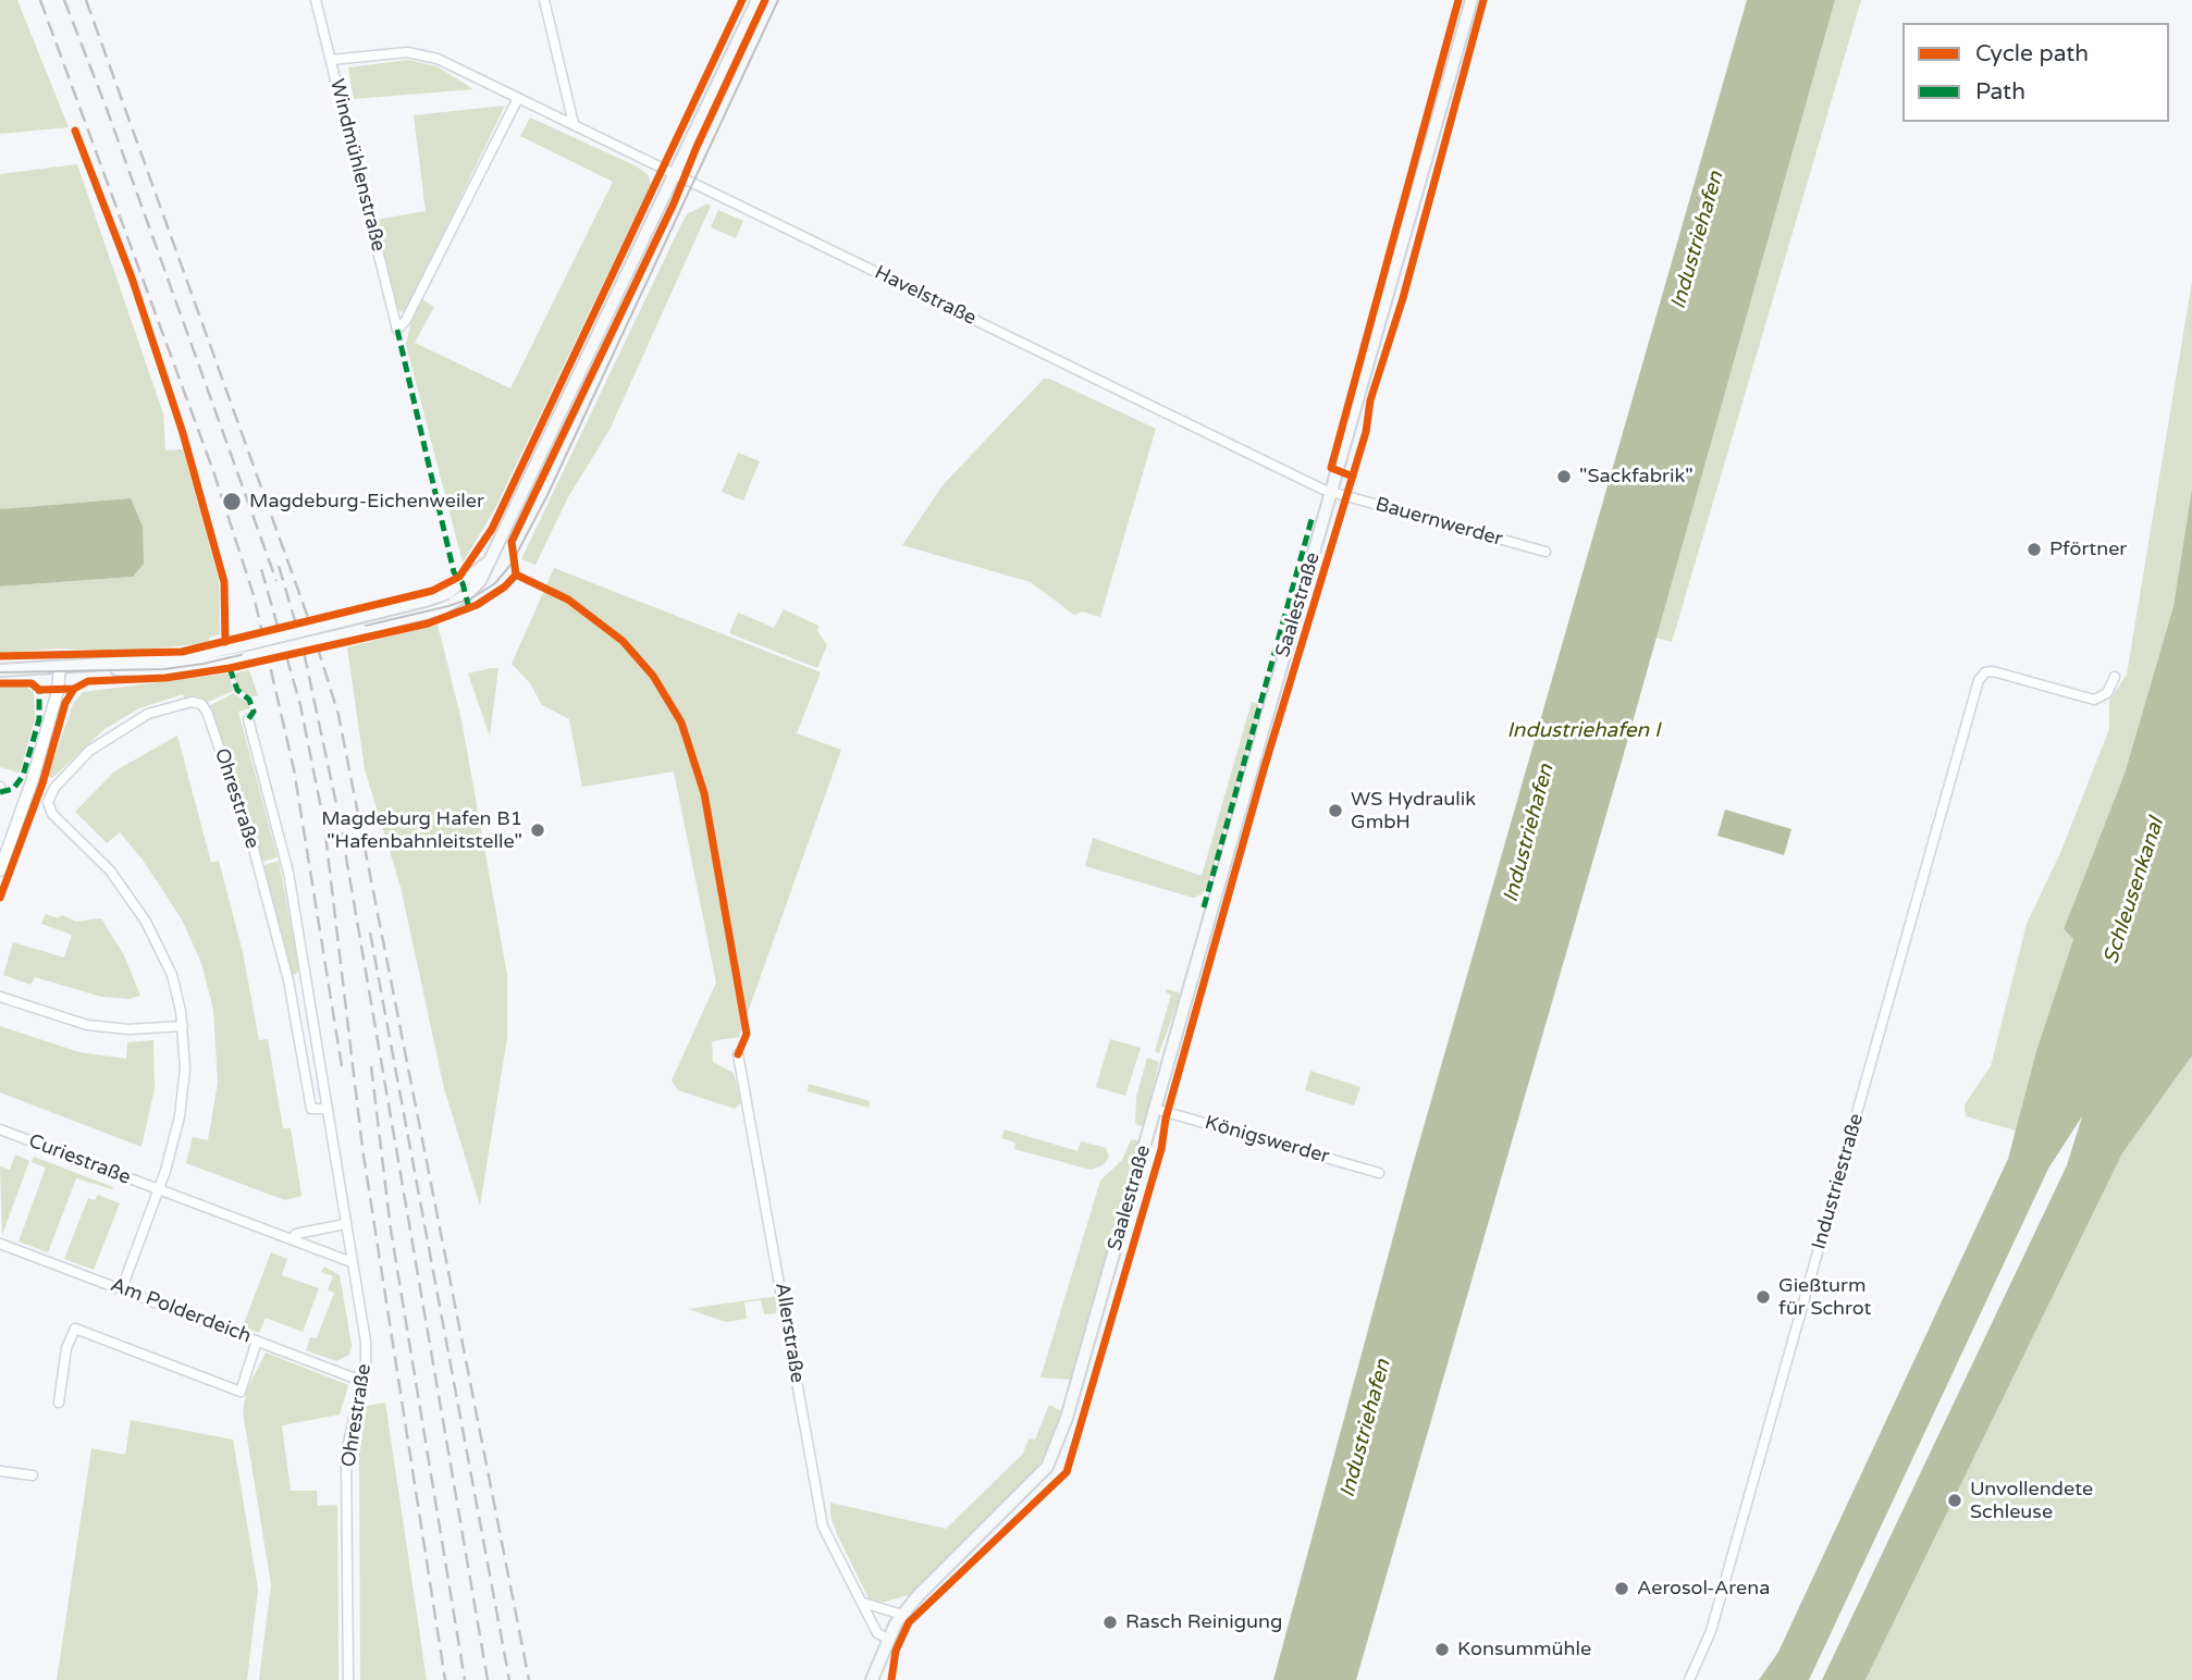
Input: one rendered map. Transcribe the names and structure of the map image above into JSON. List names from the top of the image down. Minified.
{"streets":{"main road":["Saalestraße"],"street":["Windmühlenstraße","Havelstraße","Bauernwerder","Ohrestraße","Königswerder","Curiestraße","Industriestraße","Am Polderdeich","Allerstraße"]},"crossings":[["Windmühlenstraße","Havelstraße"],["Havelstraße","Bauernwerder"],["Havelstraße","Saalestraße"],["Bauernwerder","Saalestraße"],["Saalestraße","Königswerder"],["Saalestraße","Allerstraße"],["Ohrestraße","Curiestraße"],["Ohrestraße","Am Polderdeich"]],"water":["Industriehafen","Industriehafen I","Schleusenkanal"],"places":["\"Sackfabrik\"","Magdeburg-Eichenweiler","Pförtner","WS Hydraulik GmbH","Magdeburg Hafen B1 \"Hafenbahnleitstelle\"","Gießturm für Schrot","Unvollendete Schleuse","Aerosol-Arena","Rasch Reinigung","Konsummühle"],"legend":["Cycle path","Path"]}
